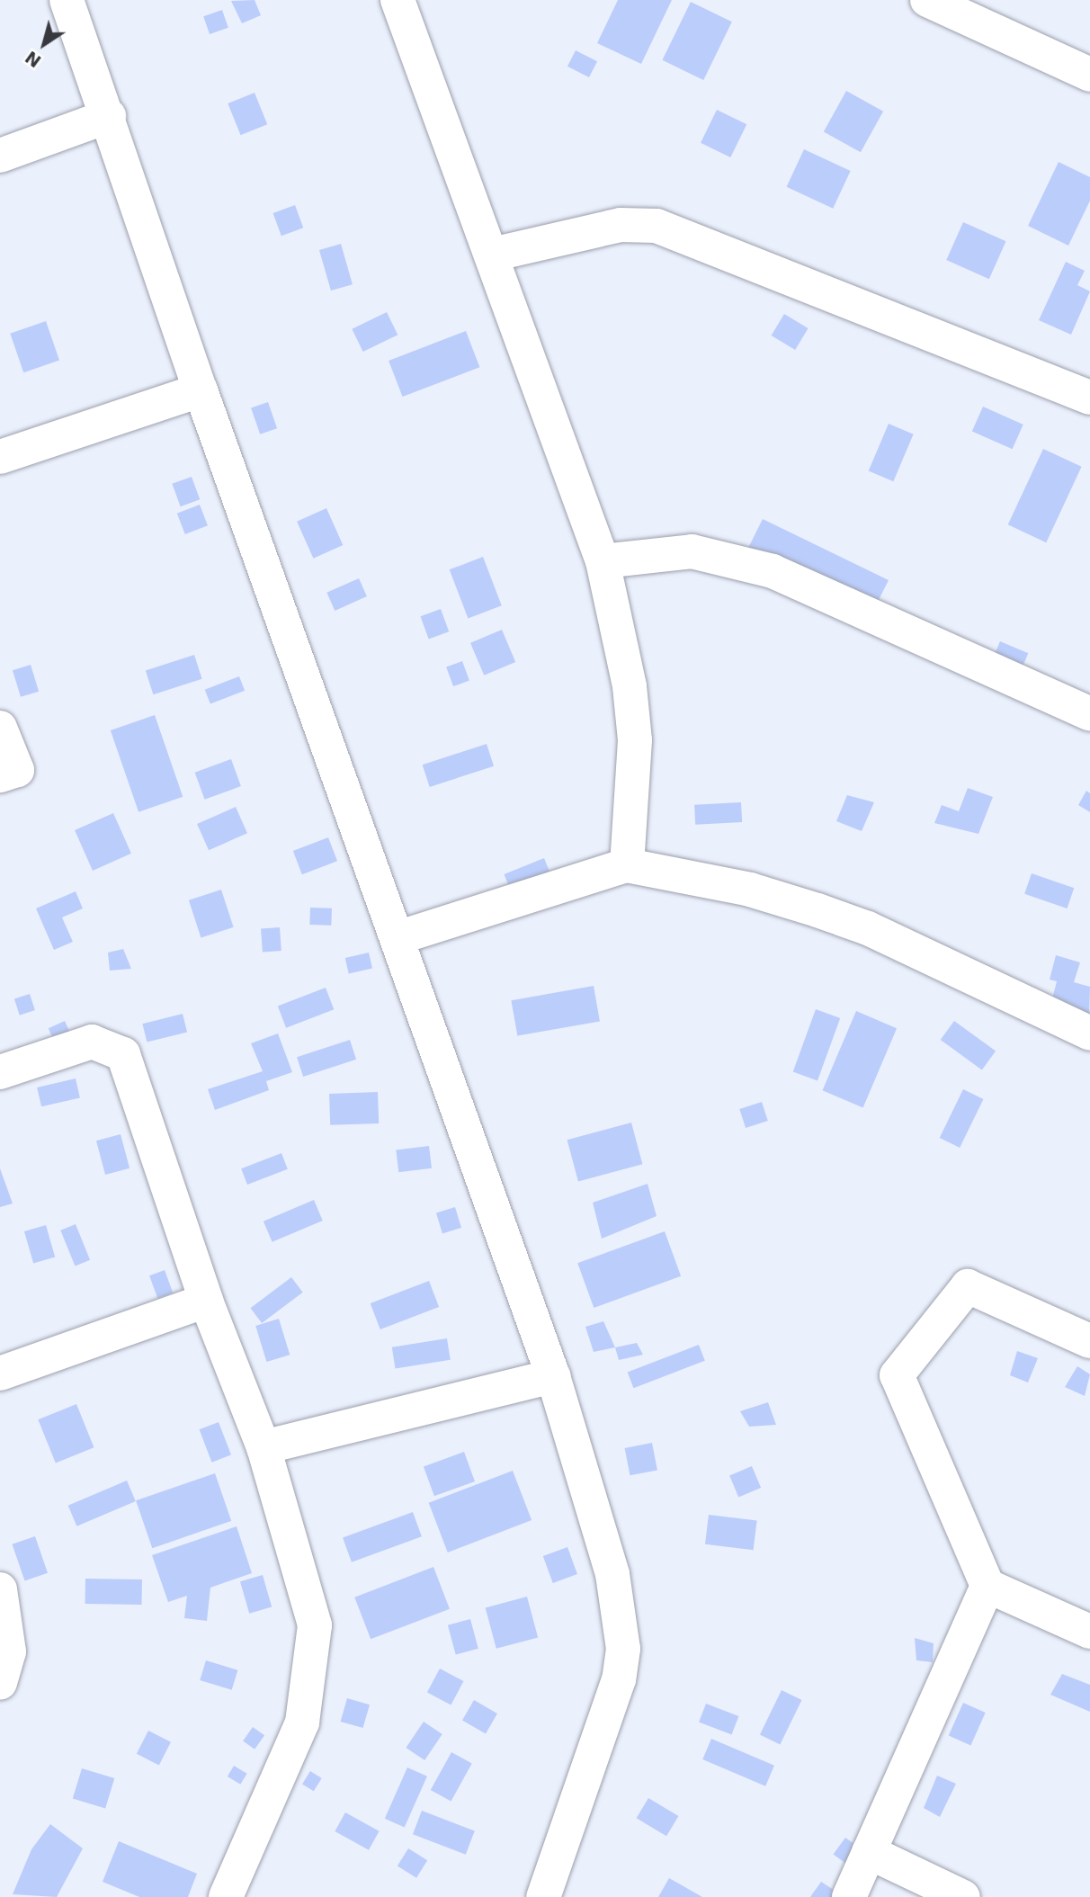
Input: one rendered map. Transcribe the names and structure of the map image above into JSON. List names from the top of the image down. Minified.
{"north":"bottom left"}
